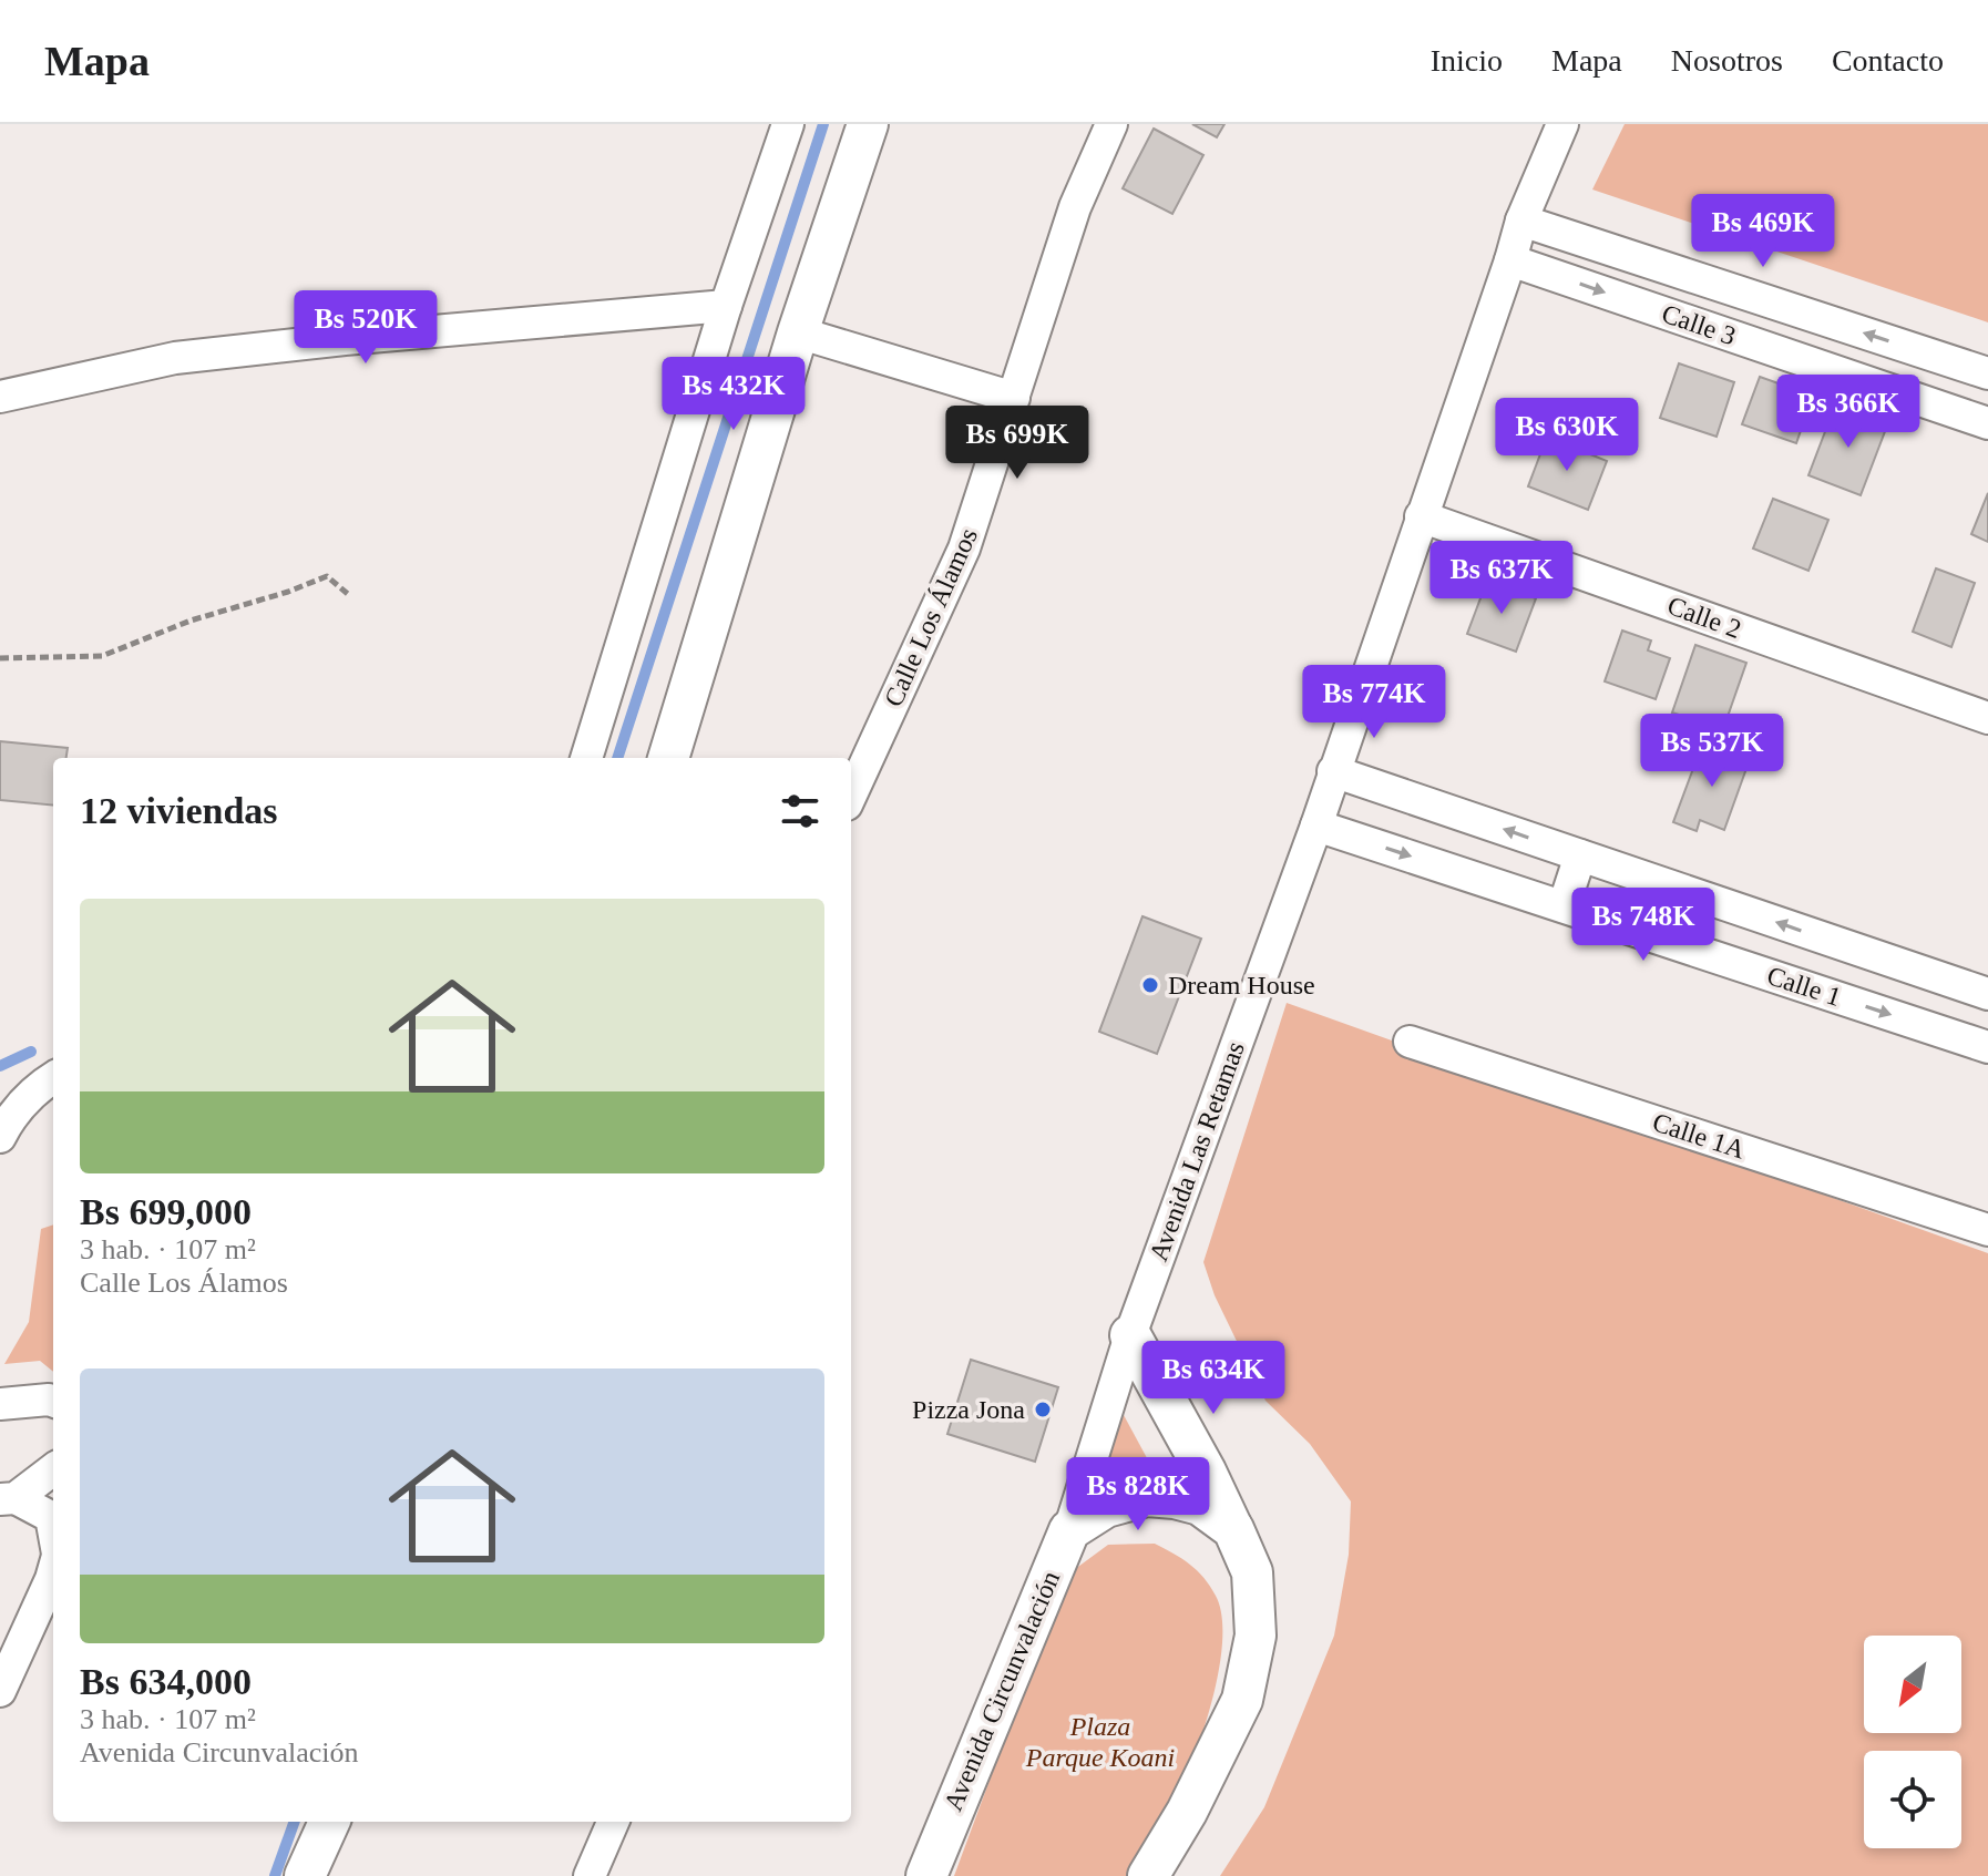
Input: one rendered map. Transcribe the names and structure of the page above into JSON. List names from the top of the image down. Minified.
{"streets":{"street":["Calle 3","Calle Los Álamos","Calle 2","Calle 1","Calle 1A","Avenida Las Retamas","Avenida Circunvalación"]},"crossings":[["Calle 3","Avenida Las Retamas"],["Calle 2","Avenida Las Retamas"],["Calle 1","Avenida Las Retamas"],["Avenida Las Retamas","Avenida Circunvalación"]],"parks":["Plaza Parque Koani"],"places":["Dream House","Pizza Jona"],"north":"bottom left","page":{"header":"Mapa","nav":["Inicio","Mapa","Nosotros","Contacto"],"price":["Bs 469K","Bs 520K","Bs 432K","Bs 366K","Bs 630K","Bs 699K","Bs 637K","Bs 774K","Bs 537K","Bs 748K","Bs 634K","Bs 828K"],"heading":"12 viviendas","list":[{"name":"Bs 699,000","note":"3 hab. · 107 m² · Calle Los Álamos"},{"name":"Bs 634,000","note":"3 hab. · 107 m² · Avenida Circunvalación"}]}}
